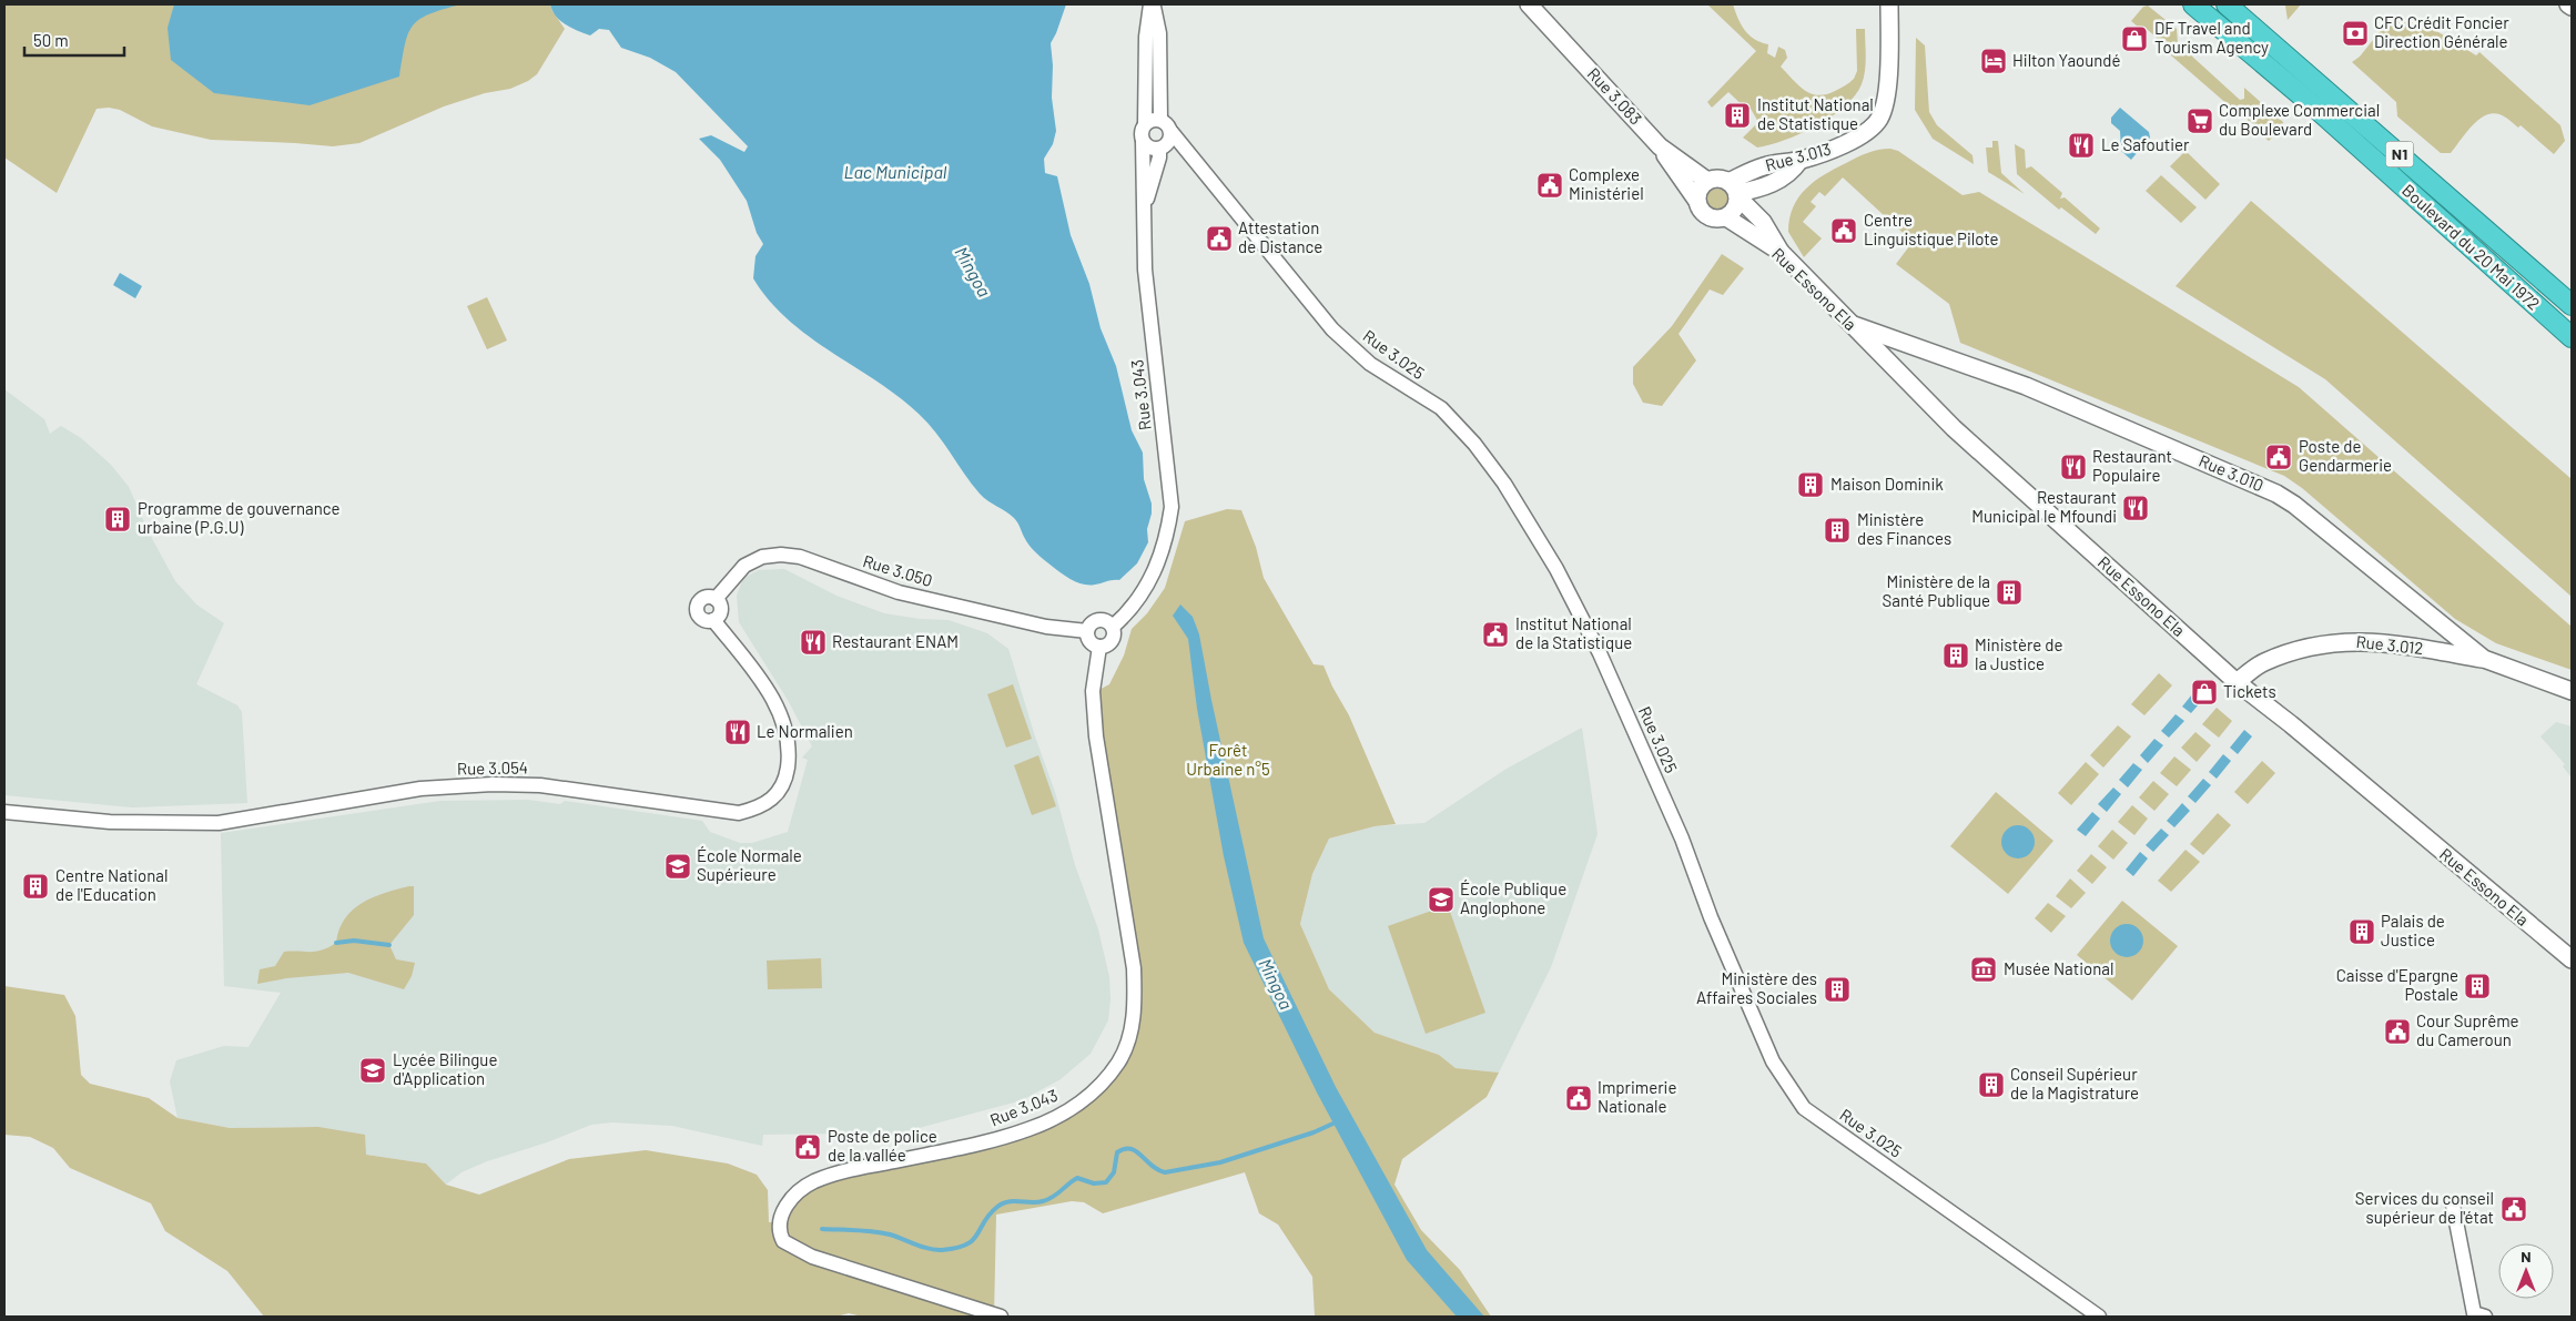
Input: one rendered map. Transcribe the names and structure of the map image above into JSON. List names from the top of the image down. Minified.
{"streets":{"highway":["N1","Boulevard du 20 Mai 1972"],"main road":["Rue 3.083","Rue 3.013","Rue Essono Ela","Rue 3.010","Rue 3.012"],"street":["Rue 3.025","Rue 3.043","Rue 3.050","Rue 3.054"]},"crossings":[["Rue 3.083","Rue 3.013"],["Rue 3.083","Rue Essono Ela"],["Rue 3.013","Rue Essono Ela"],["Rue Essono Ela","Rue 3.010"],["Rue Essono Ela","Rue 3.012"],["Rue 3.025","Rue 3.043"],["Rue 3.043","Rue 3.050"],["Rue 3.010","Rue 3.012"],["Rue 3.050","Rue 3.054"]],"water":["Lac Municipal","Mingoa"],"parks":["Forêt Urbaine n°5"],"places":{"bank":["CFC Crédit Foncier Direction Générale"],"shop":["DF Travel and Tourism Agency","Tickets"],"hotel":["Hilton Yaoundé"],"building":["Institut National de Statistique","Maison Dominik","Programme de gouvernance urbaine (P.G.U)","Ministère des Finances","Ministère de la Santé Publique","Ministère de la Justice","Centre National de l'Education","Palais de Justice","Caisse d'Epargne Postale","Ministère des Affaires Sociales","Conseil Supérieur de la Magistrature"],"supermarket":["Complexe Commercial du Boulevard"],"restaurant":["Le Safoutier","Restaurant Populaire","Restaurant Municipal le Mfoundi","Restaurant ENAM","Le Normalien"],"public building":["Complexe Ministériel","Centre Linguistique Pilote","Attestation de Distance","Poste de Gendarmerie","Institut National de la Statistique","Cour Suprême du Cameroun","Imprimerie Nationale","Poste de police de la vallée","Services du conseil supérieur de l'état"],"school or university":["École Normale Supérieure","École Publique Anglophone","Lycée Bilingue d'Application"],"museum":["Musée National"]},"scale_bar":"50 m","north":"top"}
